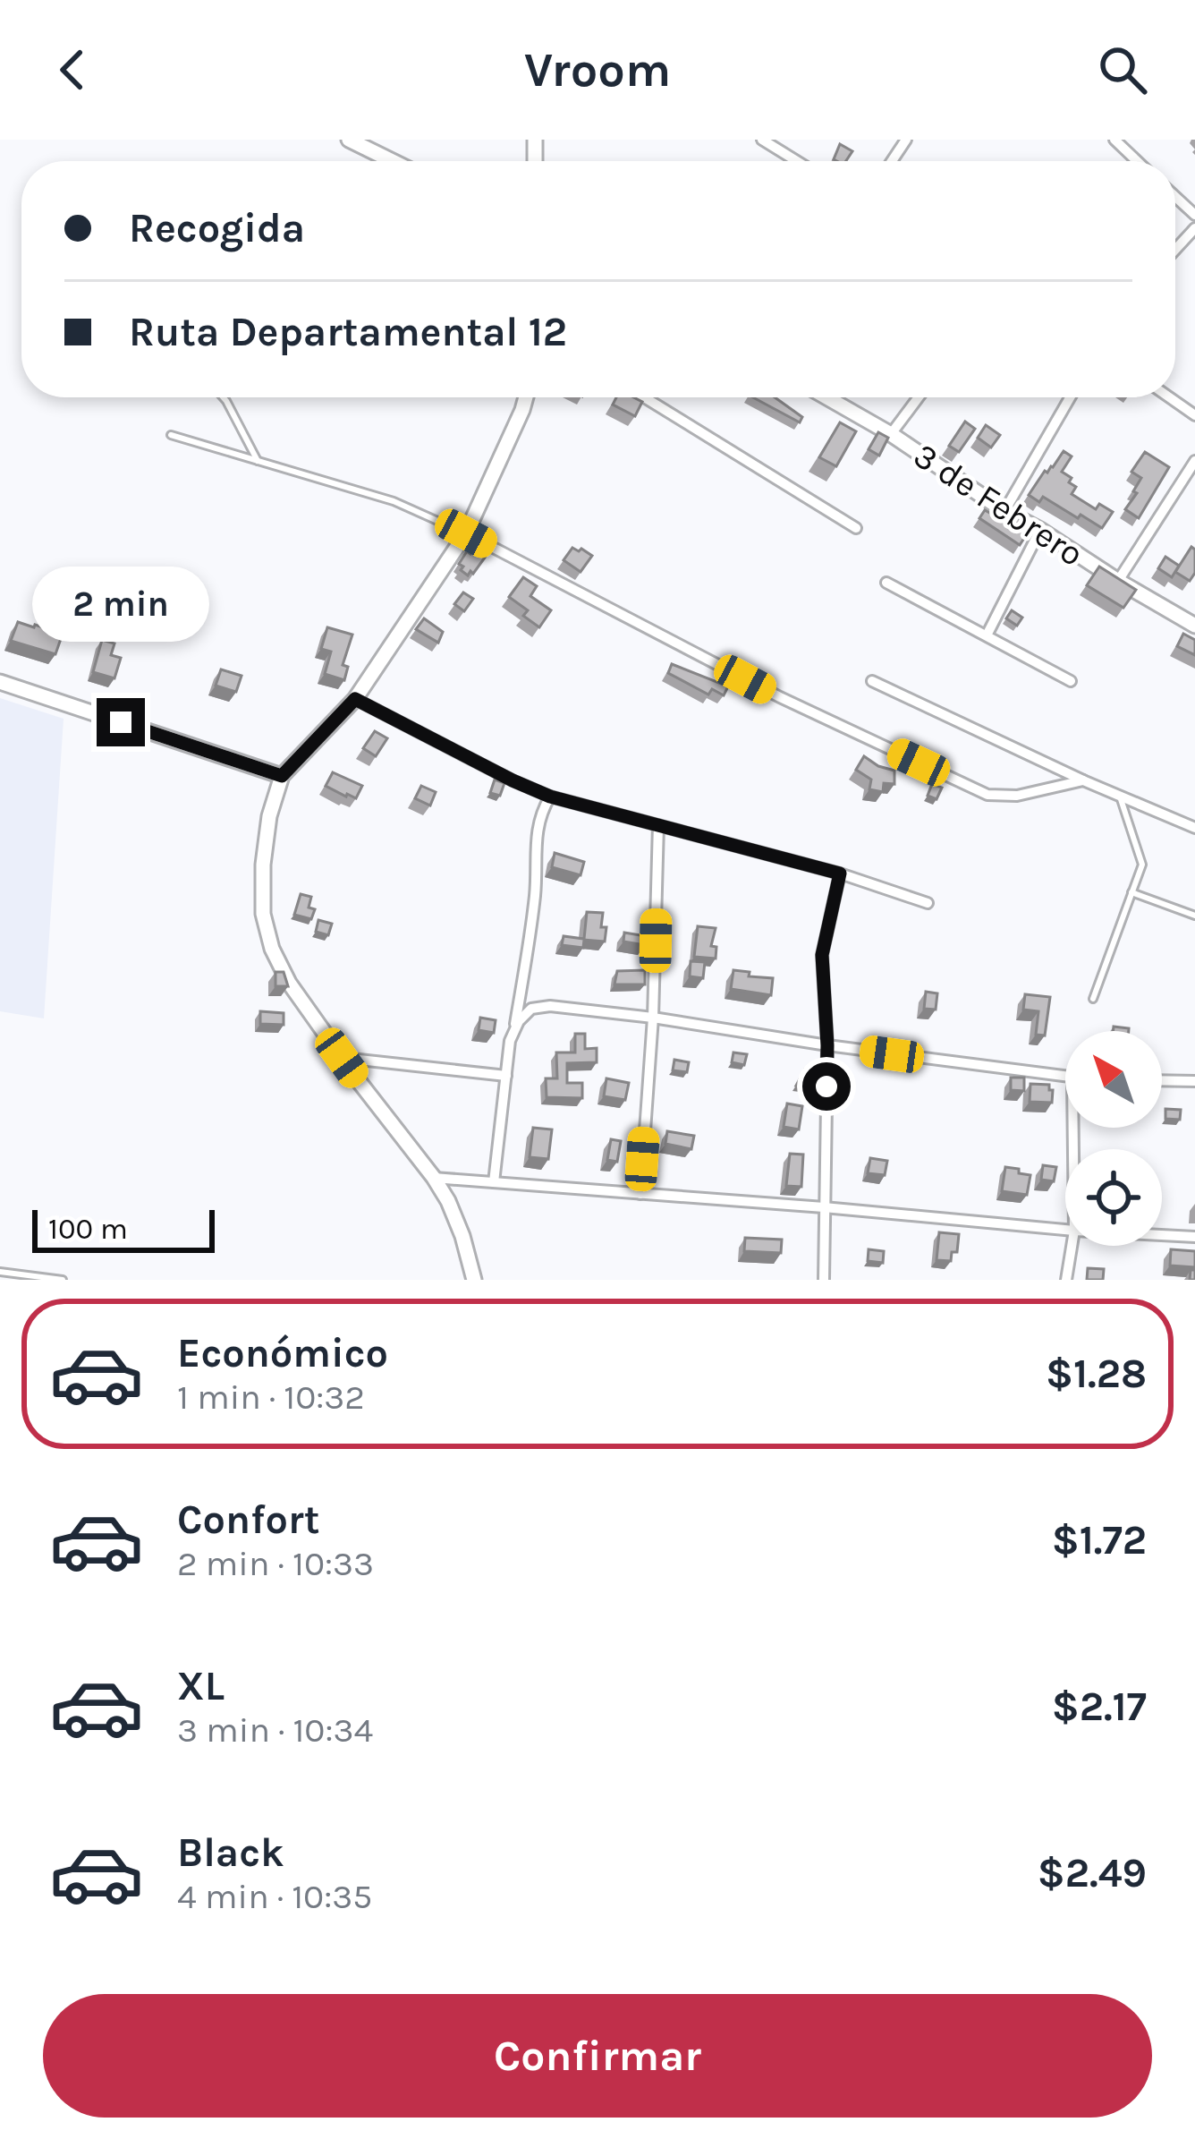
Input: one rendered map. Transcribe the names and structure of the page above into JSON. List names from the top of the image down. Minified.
{"streets":{"main road":["3 de Febrero"]},"scale_bar":"100 m","north":"top left","page":{"header":"Vroom","banner":["Recogida","Ruta Departamental 12"],"bubble":"2 min","scale":"100 m","list":[{"name":"Económico","note":"1 min · 10:32","value":"$1.28"},{"name":"Confort","note":"2 min · 10:33","value":"$1.72"},{"name":"XL","note":"3 min · 10:34","value":"$2.17"},{"name":"Black","note":"4 min · 10:35","value":"$2.49"}],"buttons":"Confirmar"}}
